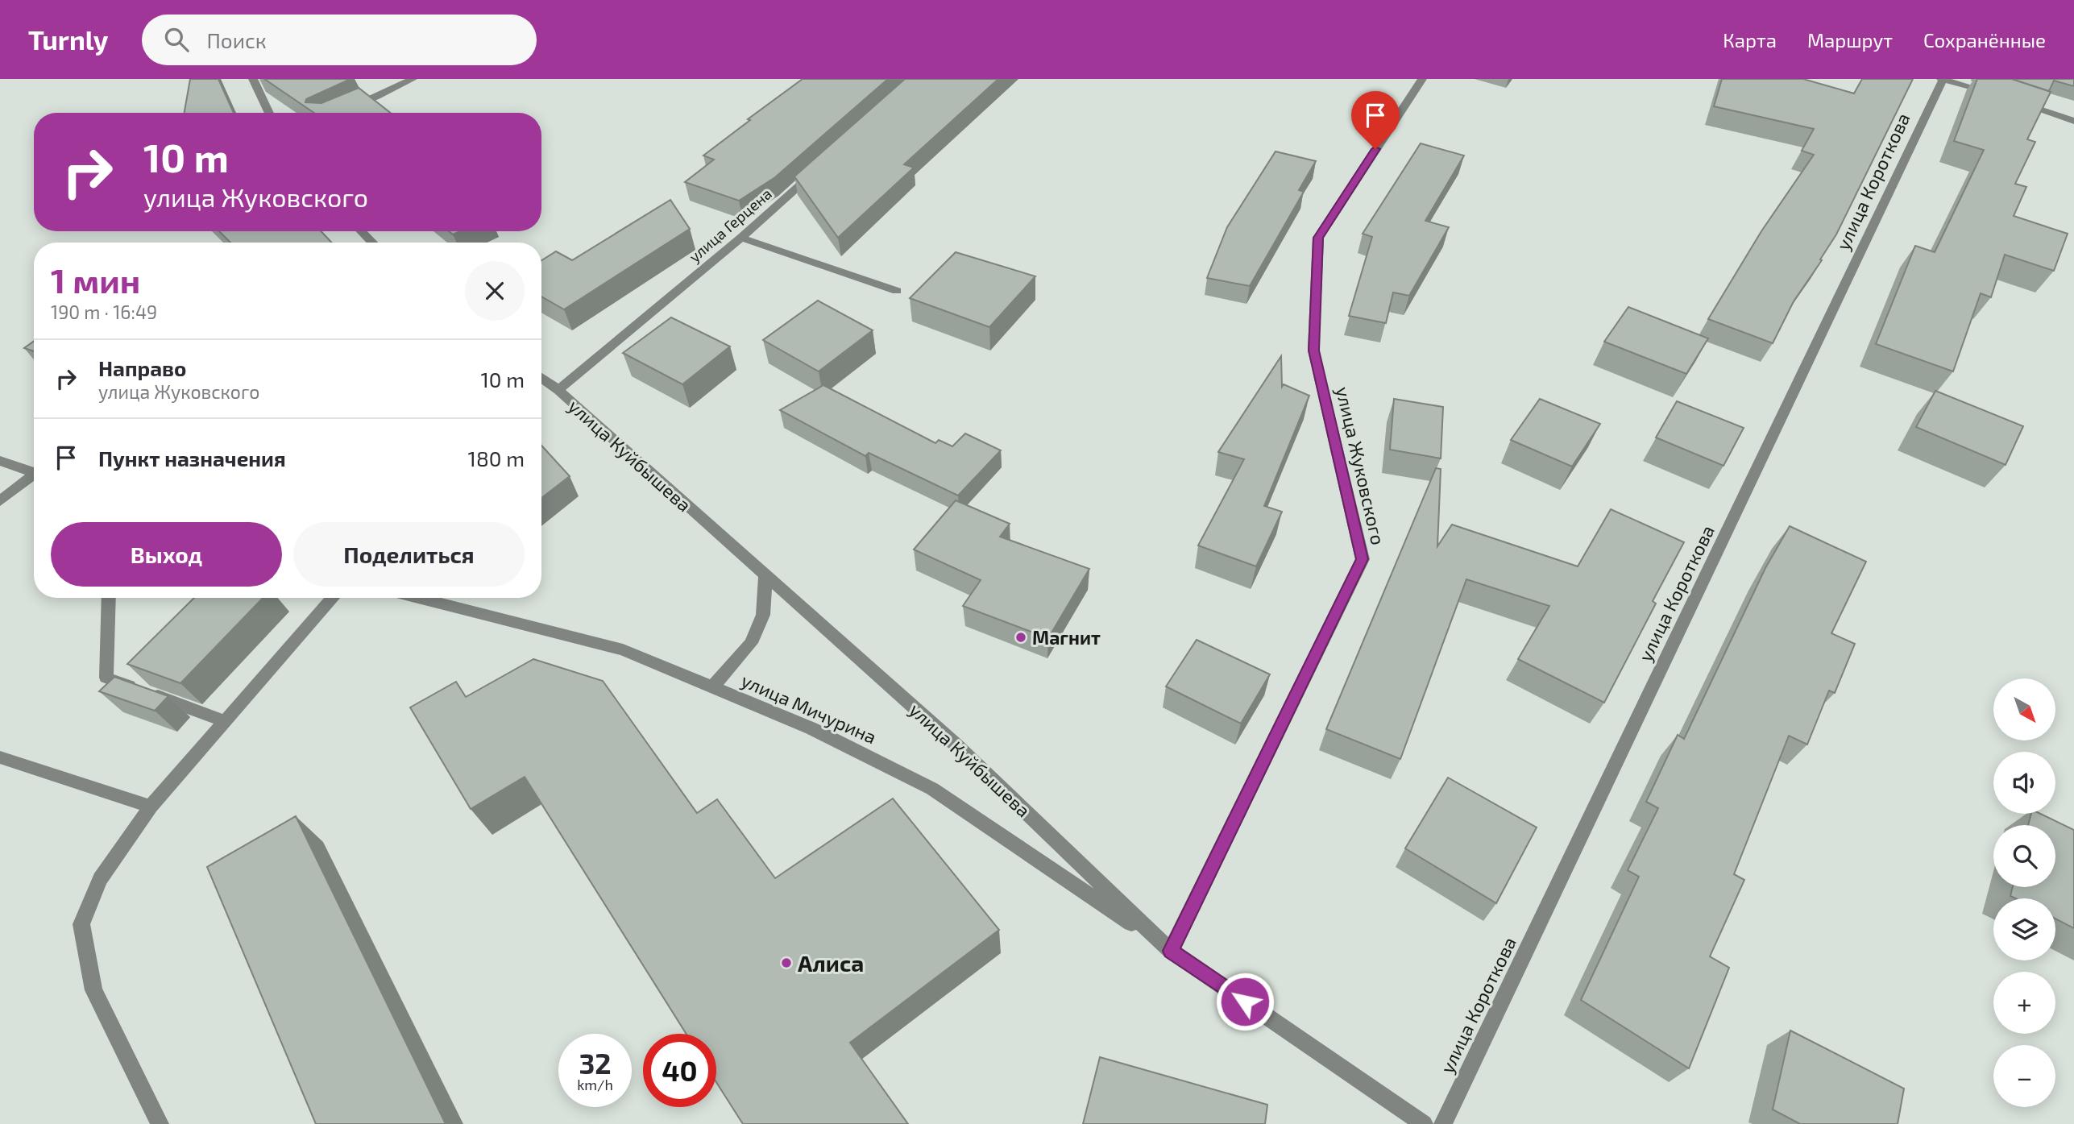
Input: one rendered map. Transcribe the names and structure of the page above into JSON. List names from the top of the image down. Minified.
{"streets":{"street":["улица Короткова","улица Герцена","улица Куйбышева","улица Жуковского","улица Мичурина"]},"crossings":[["улица Герцена","улица Куйбышева"],["улица Куйбышева","улица Жуковского"],["улица Куйбышева","улица Мичурина"],["улица Жуковского","улица Мичурина"]],"places":["Магнит","Алиса"],"north":"bottom right","page":{"header":"Turnly","search":"Поиск","nav":["Карта","Маршрут","Сохранённые"],"turn":["10 m","улица Жуковского"],"heading":["1 мин","190 m · 16:49"],"list":[{"name":"Направо","note":"улица Жуковского","value":"10 m"},{"name":"Пункт назначения","value":"180 m"}],"buttons":["Выход","Поделиться"],"map_buttons":["+","−"],"speed":"32 km/h","limit":"40"}}
